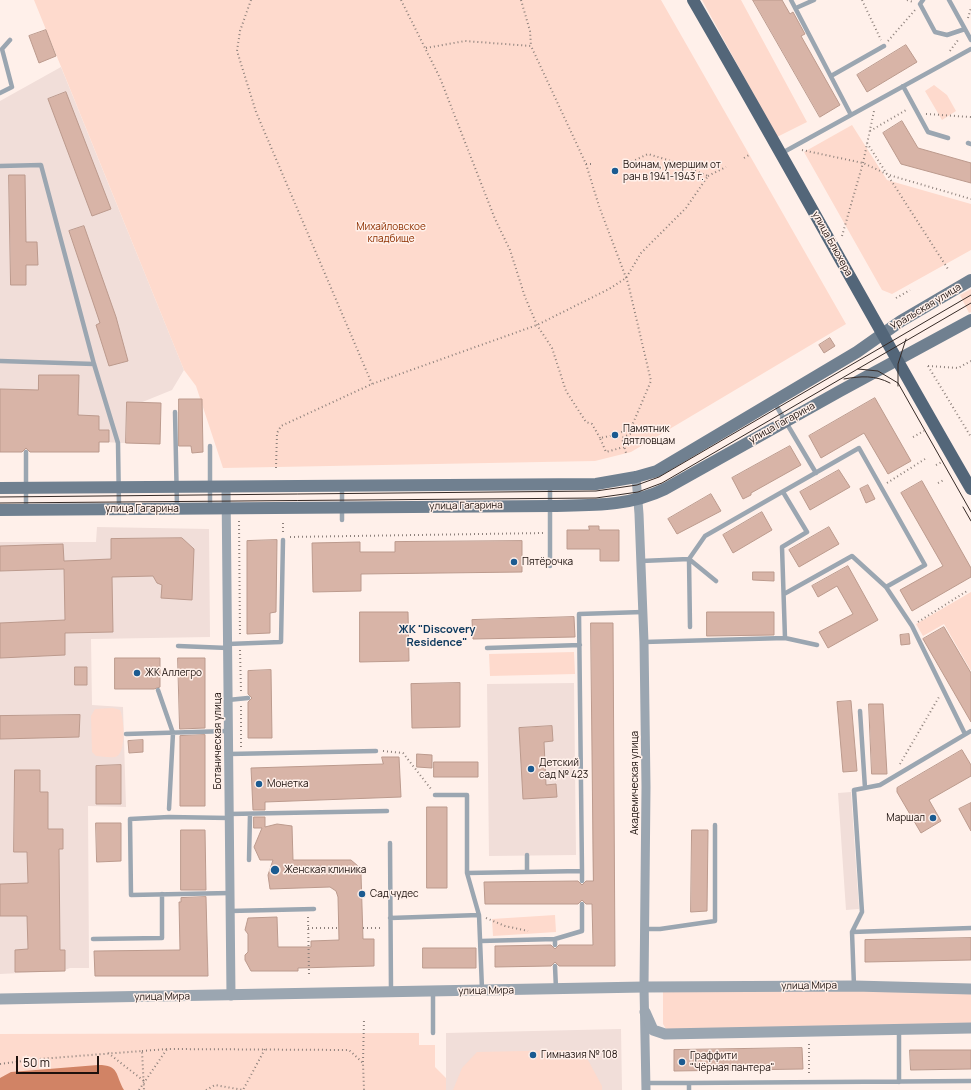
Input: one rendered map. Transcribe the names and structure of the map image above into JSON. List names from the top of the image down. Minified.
{"streets":{"main road":["улица Блюхера","Уральская улица","улица Гагарина"],"street":["Ботаническая улица","Академическая улица","улица Мира"]},"crossings":[["улица Блюхера","Уральская улица"],["улица Блюхера","улица Гагарина"],["улица Гагарина","Ботаническая улица"],["улица Гагарина","Академическая улица"],["Ботаническая улица","улица Мира"],["Академическая улица","улица Мира"]],"districts":["ЖК \"Discovery Residence\""],"parks":["Михайловское кладбище"],"places":["Воинам, умершим от ран в 1941-1943 г.","Памятник дятловцам","Пятёрочка","ЖК Аллегро","Детский сад № 423","Монетка","Маршал","Женская клиника","Сад чудес","Гимназия № 108","Граффити \"Чёрная пантера\""],"scale_bar":"50 m"}
